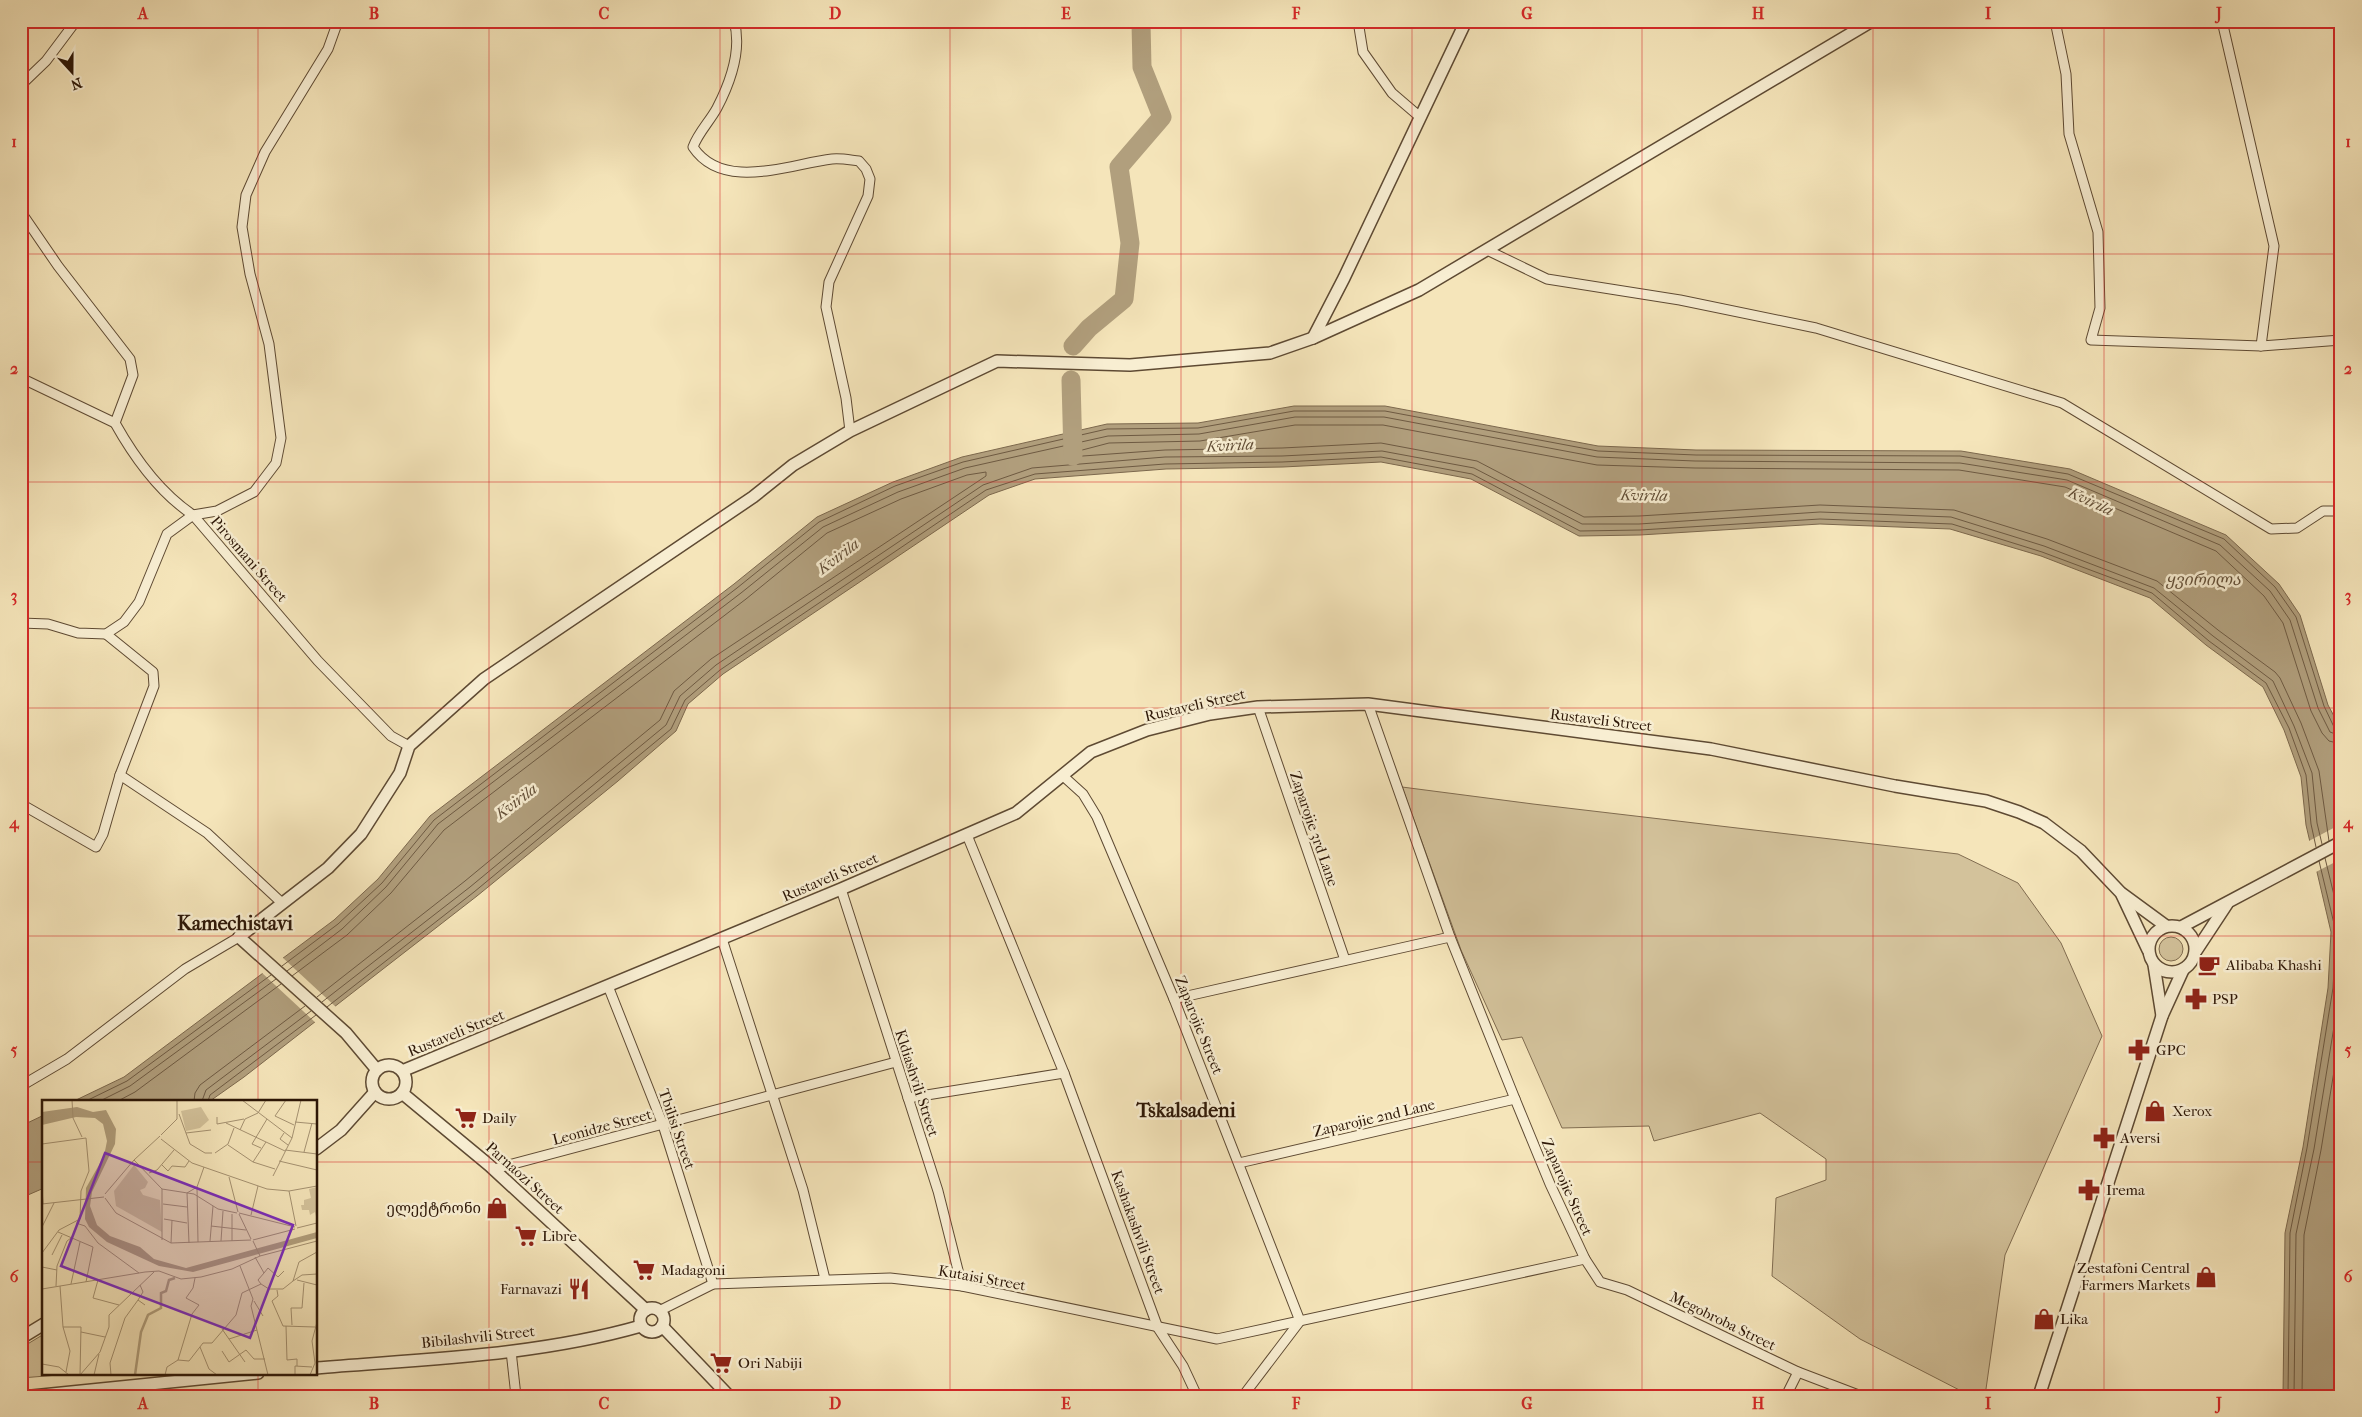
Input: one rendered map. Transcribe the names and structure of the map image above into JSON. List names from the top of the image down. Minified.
{"streets":{"street":["Pirosmani Street","Rustaveli Street","Zaparojie 3rd Lane","Zaparojie Street","Kldiashvili Street","Zaparojie 2nd Lane","Leonidze Street","Tbilisi Street","Parnaozi Street","Kashakashvili Street","Kutaisi Street","Megobroba Street","Bibilashvili Street"]},"crossings":[["Rustaveli Street","Zaparojie 3rd Lane"],["Rustaveli Street","Zaparojie Street"],["Rustaveli Street","Kldiashvili Street"],["Rustaveli Street","Tbilisi Street"],["Rustaveli Street","Parnaozi Street"],["Rustaveli Street","Kashakashvili Street"],["Zaparojie Street","Zaparojie 2nd Lane"],["Zaparojie Street","Kutaisi Street"],["Zaparojie Street","Megobroba Street"],["Kldiashvili Street","Leonidze Street"],["Kldiashvili Street","Kutaisi Street"],["Leonidze Street","Tbilisi Street"],["Leonidze Street","Parnaozi Street"],["Tbilisi Street","Kutaisi Street"],["Parnaozi Street","Kutaisi Street"],["Parnaozi Street","Bibilashvili Street"],["Kashakashvili Street","Kutaisi Street"],["Kutaisi Street","Megobroba Street"],["Kutaisi Street","Bibilashvili Street"]],"districts":["Kamechistavi","Tskalsadeni"],"water":["Kvirila","ყვირილა"],"places":{"cafe":["Alibaba Khashi"],"pharmacy":["PSP","GPC","Aversi","Irema"],"shop":["Xerox","ელექტრონი","Zestafoni Central Farmers Markets","Lika"],"supermarket":["Daily","Libre","Madagoni","Ori Nabiji"],"restaurant":["Farnavazi"]},"north":"bottom","grid":{"columns":["A","B","C","D","E","F","G","H","I","J"],"rows":["1","2","3","4","5","6"]}}
